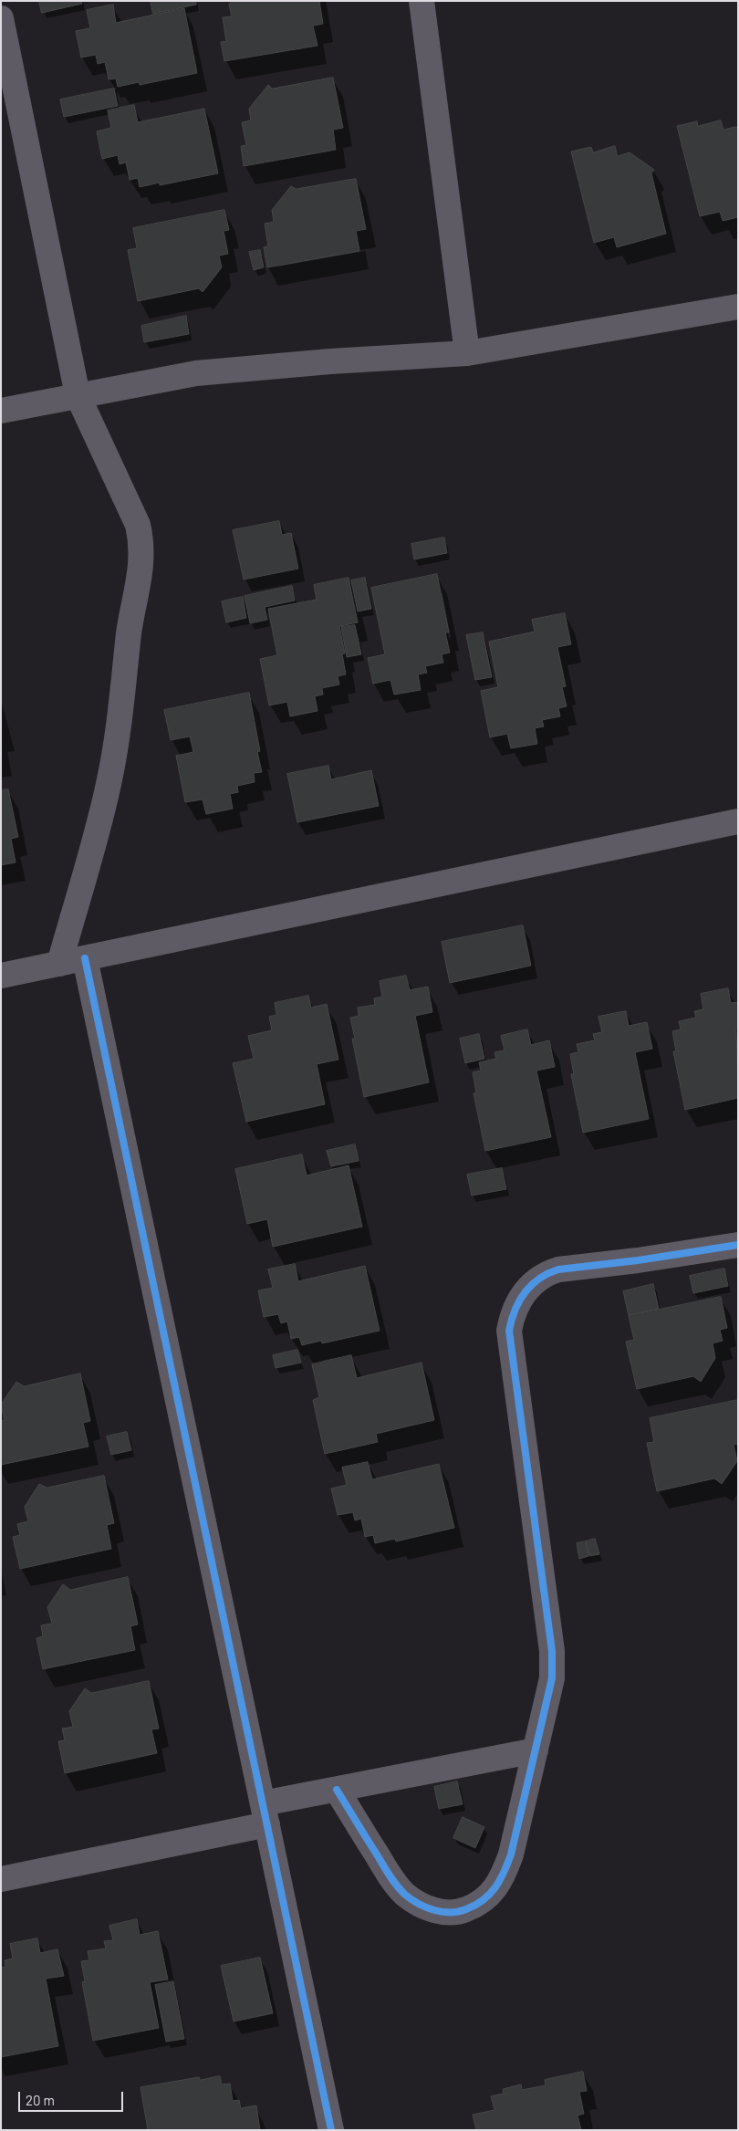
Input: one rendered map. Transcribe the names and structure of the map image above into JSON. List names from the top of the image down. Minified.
{"scale_bar":"20 m"}
